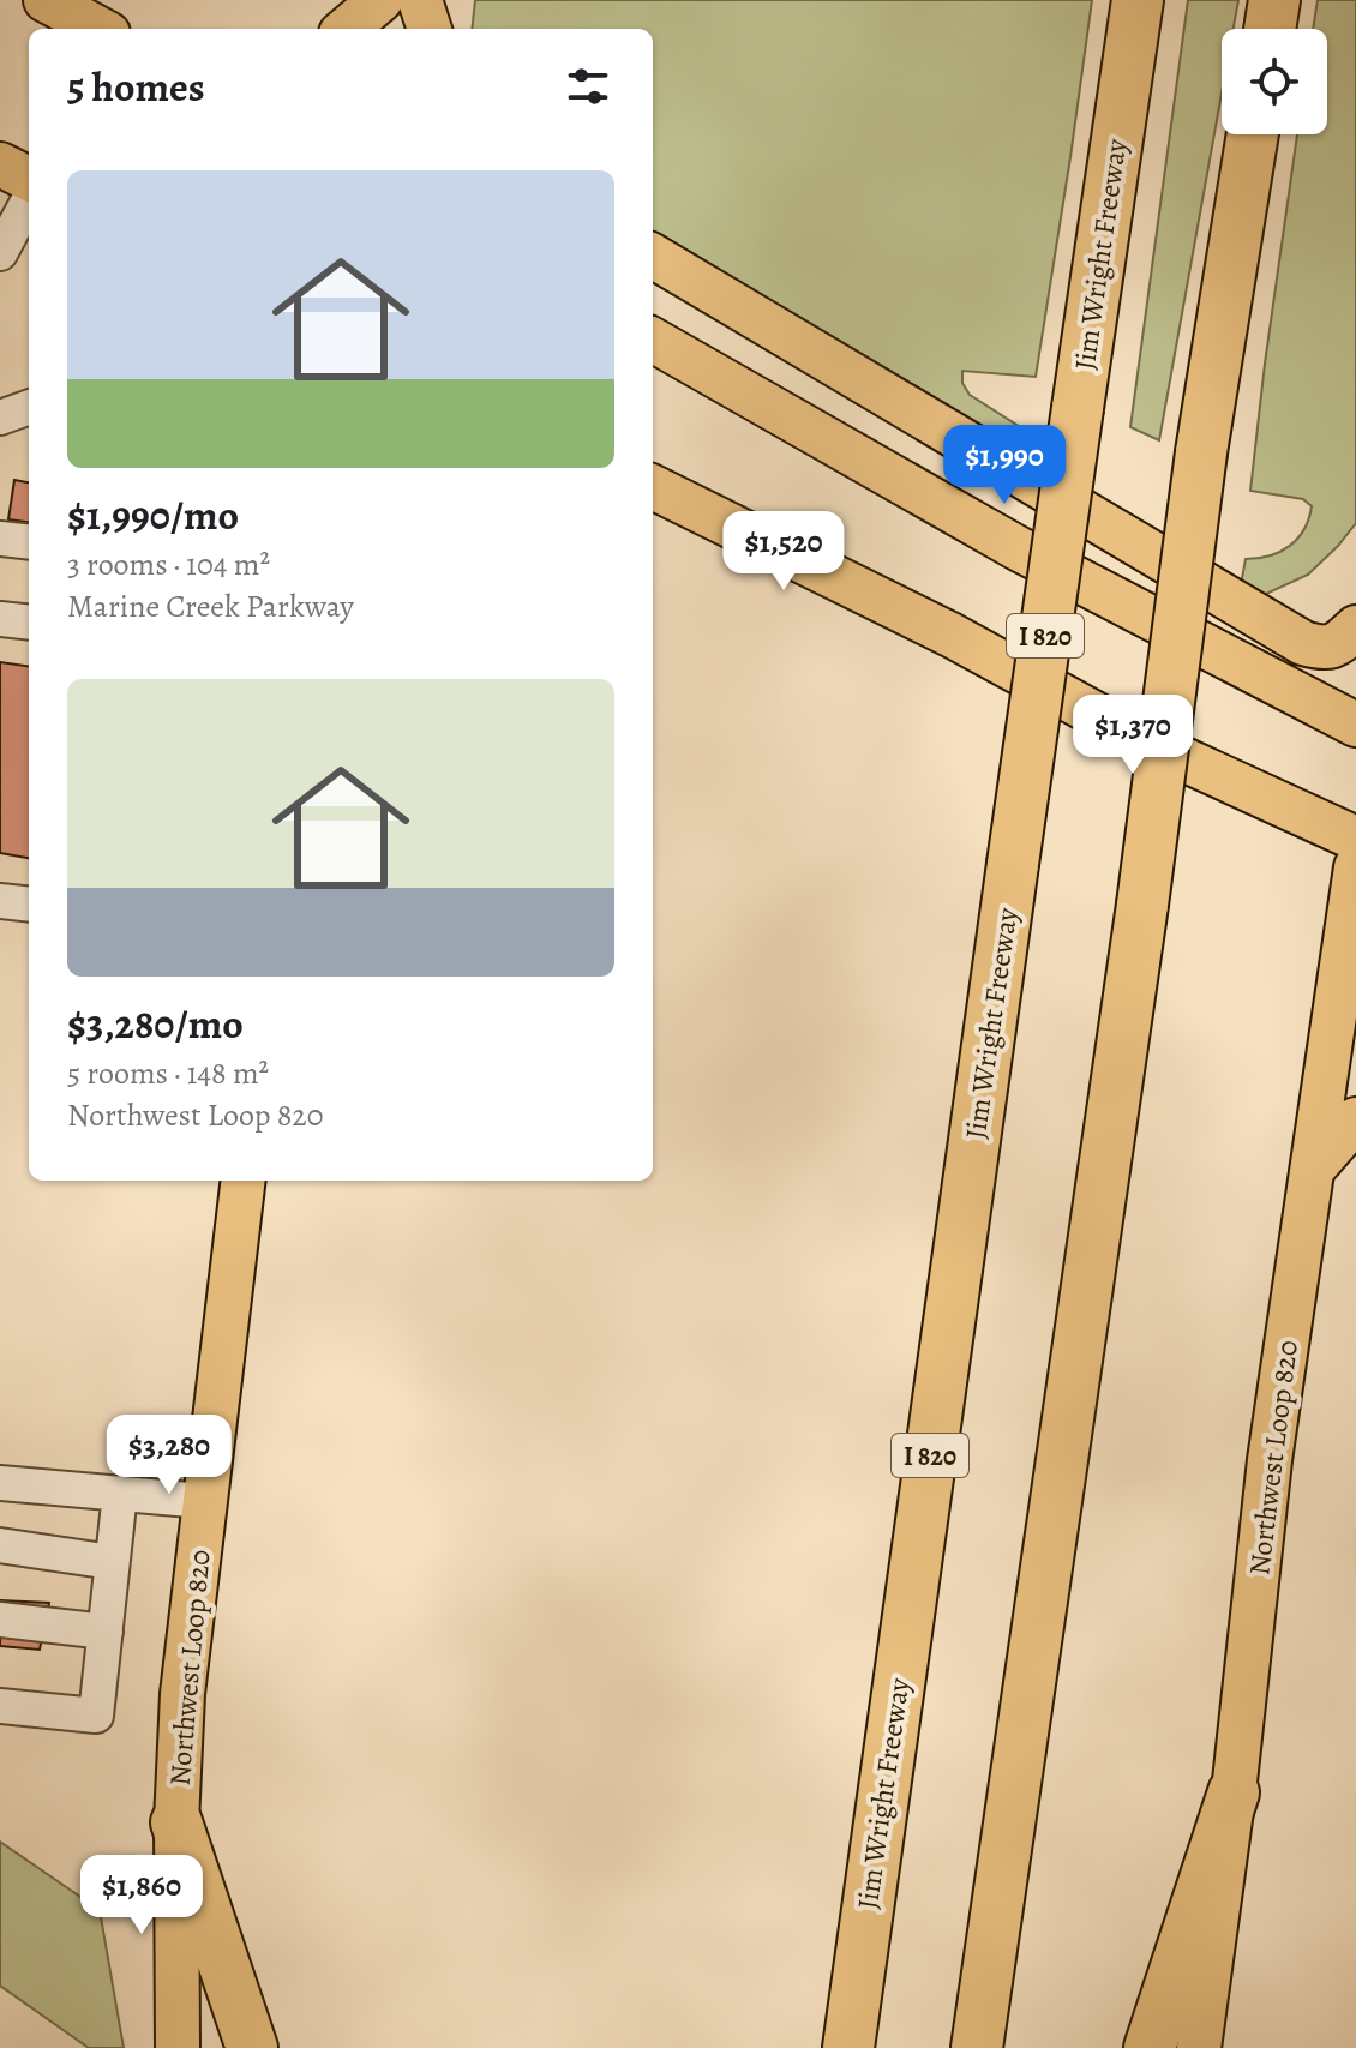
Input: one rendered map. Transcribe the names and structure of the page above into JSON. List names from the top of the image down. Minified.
{"streets":{"highway":["Jim Wright Freeway","I 820"],"main road":["Northwest Loop 820"]},"page":{"heading":"5 homes","list":[{"name":"$1,990/mo","note":"3 rooms · 104 m² · Marine Creek Parkway"},{"name":"$3,280/mo","note":"5 rooms · 148 m² · Northwest Loop 820"}],"price":["$1,990","$1,520","$1,370","$3,280","$1,860"]}}
